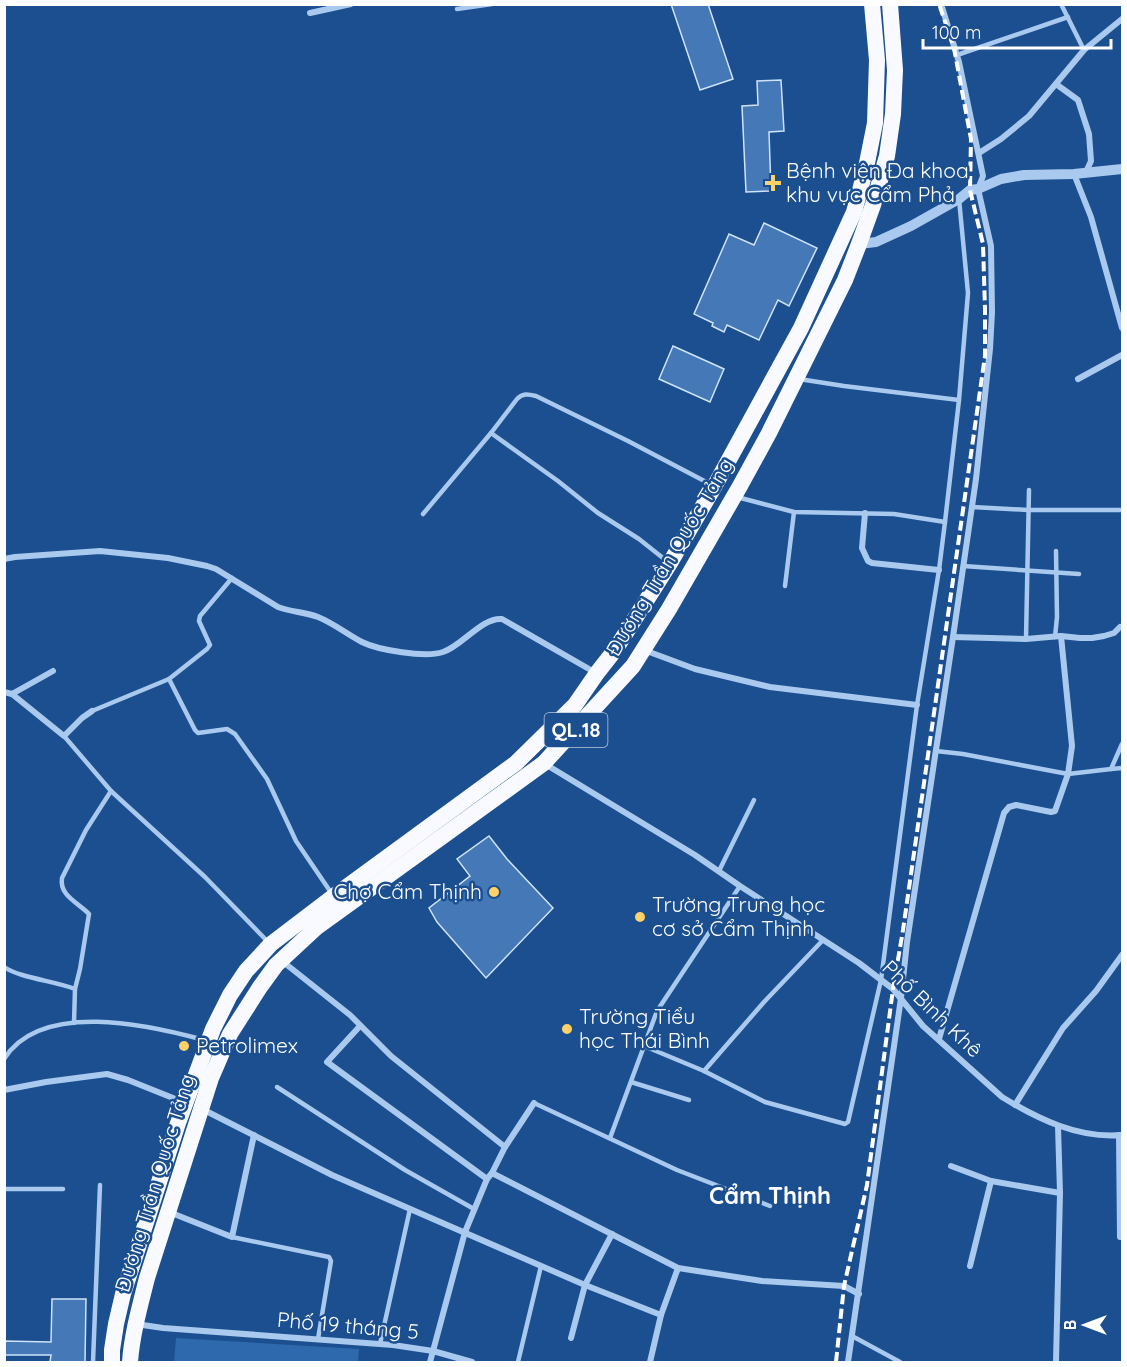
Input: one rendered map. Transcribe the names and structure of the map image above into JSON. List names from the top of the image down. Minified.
{"streets":{"highway":["Đường Trần Quốc Tảng","QL.18"],"street":["Phố Bình Khê","Phố 19 tháng 5"]},"crossings":[["Đường Trần Quốc Tảng","Phố Bình Khê"],["Đường Trần Quốc Tảng","Phố 19 tháng 5"]],"districts":["Cẩm Thịnh"],"places":{"health":["Bệnh viện Đa khoa khu vực Cẩm Phả"],"other":["Chợ Cẩm Thịnh","Trường Trung học cơ sở Cẩm Thịnh","Trường Tiểu học Thái Bình","Petrolimex"]},"scale_bar":"100 m","north":"left"}
